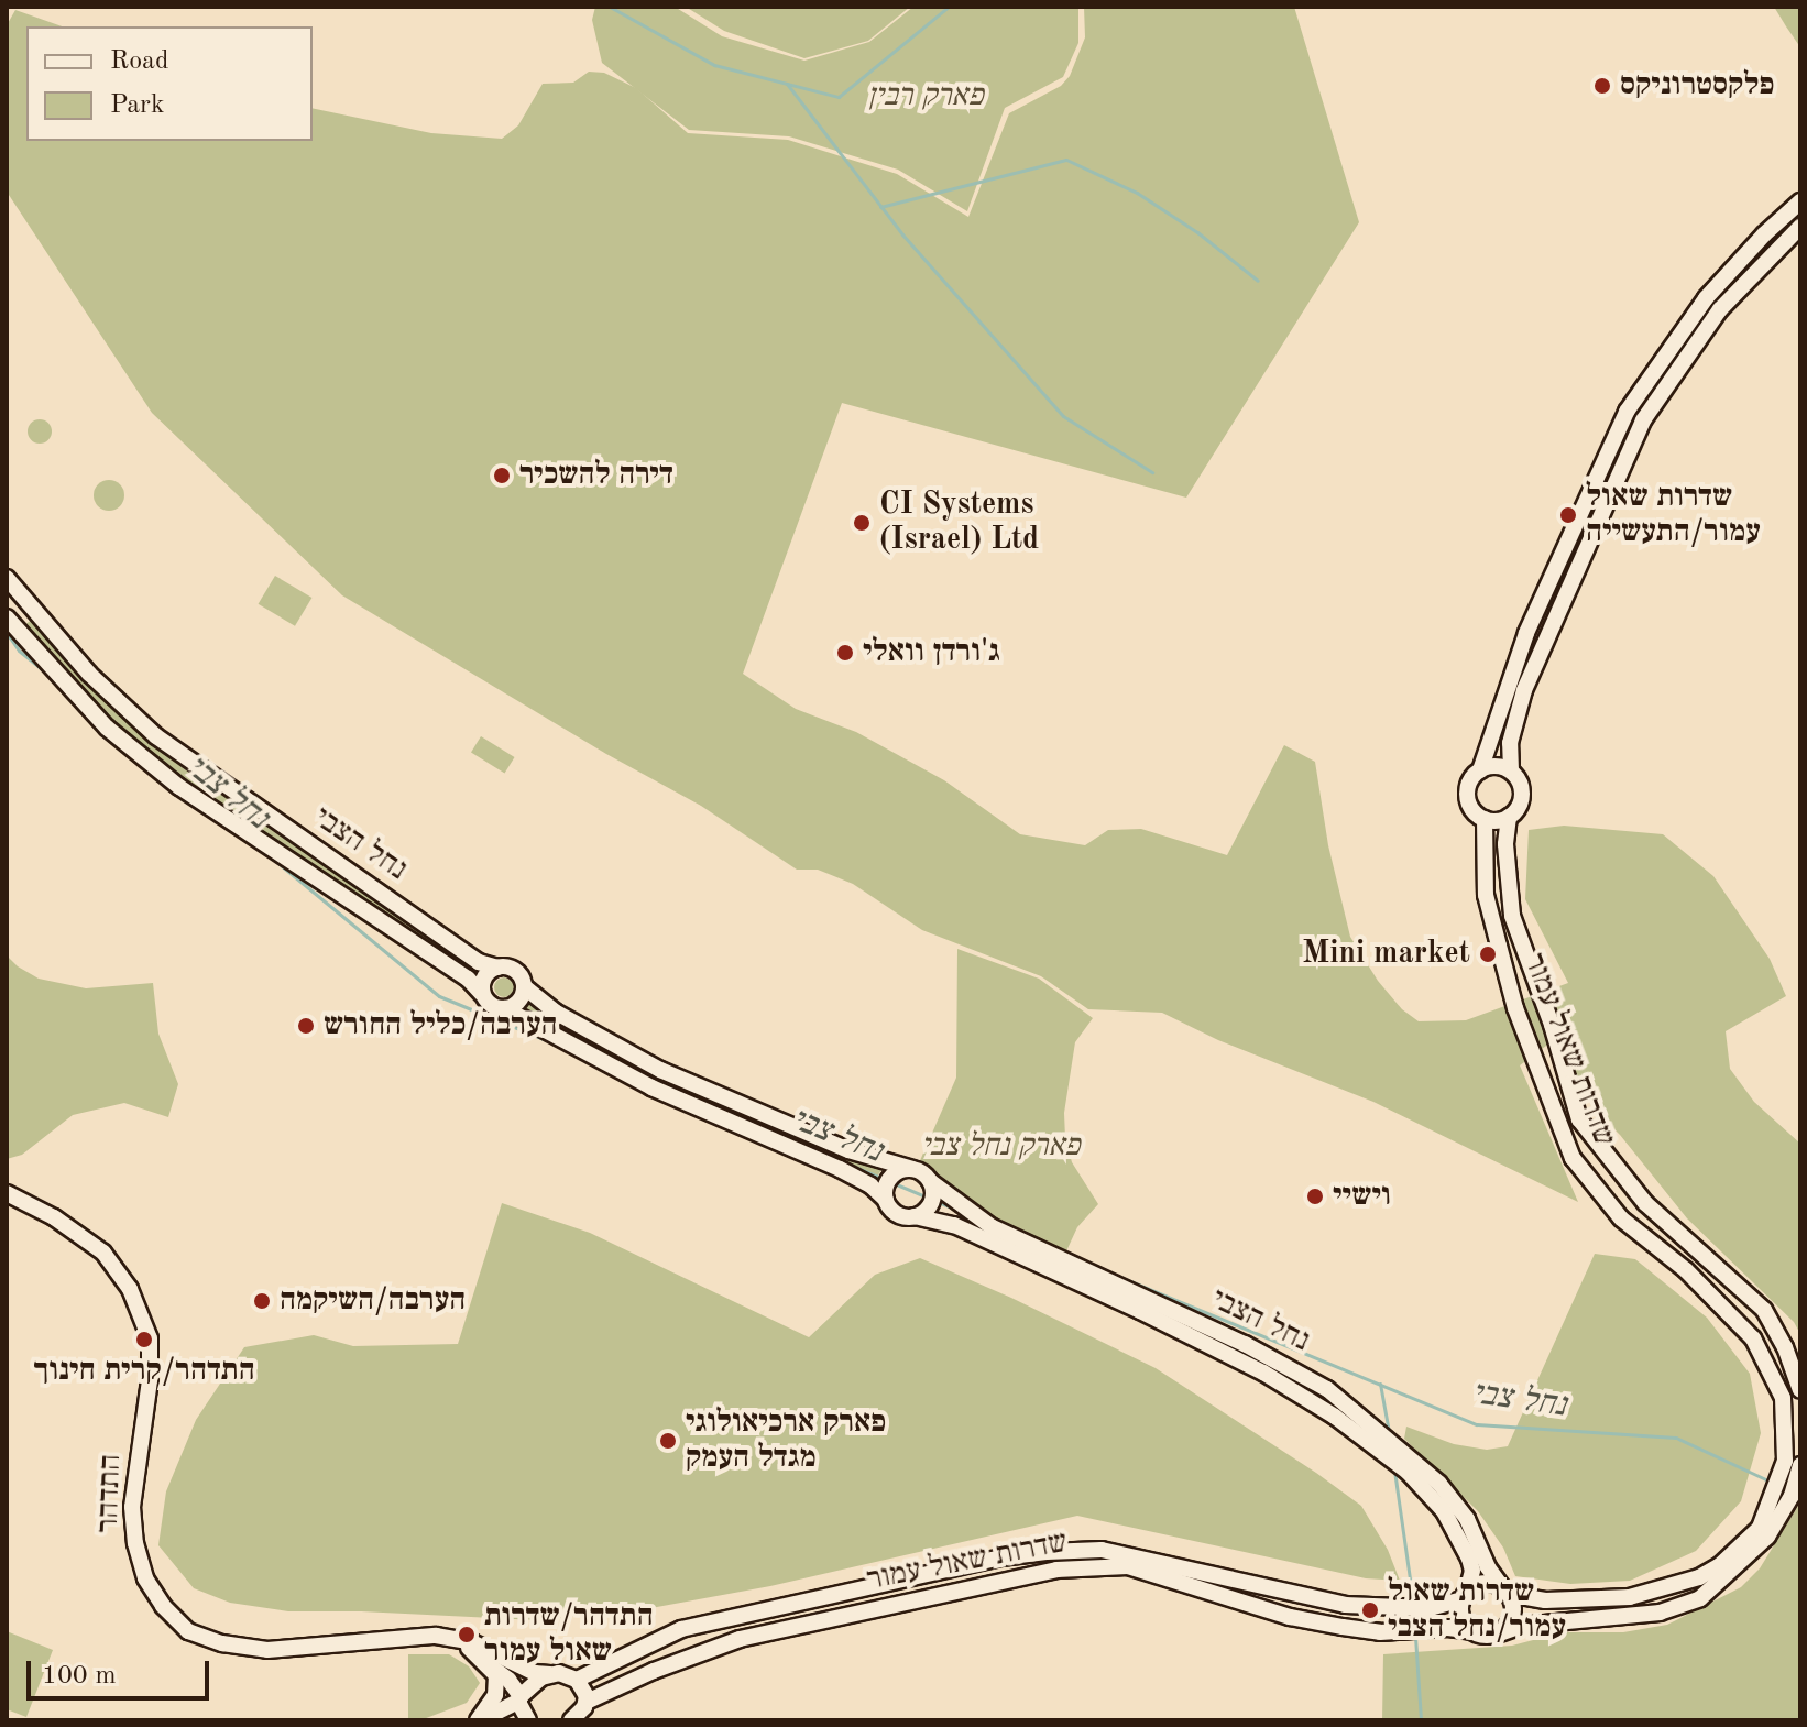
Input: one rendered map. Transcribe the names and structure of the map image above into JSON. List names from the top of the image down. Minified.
{"streets":{"street":["נחל הצבי","שדרות שאול עמור","התדהר"]},"crossings":[["נחל הצבי","שדרות שאול עמור"],["שדרות שאול עמור","התדהר"]],"water":["נחל צבי"],"parks":["פארק רבין","פארק נחל צבי"],"places":["פלקסטרוניקס","דירה להשכיר","שדרות שאול עמור/התעשייה","CI Systems (Israel) Ltd","ג'ורדן וואלי","Mini market","הערבה/כליל החורש","וישיי","הערבה/השיקמה","התדהר/קרית חינוך","פארק ארכיאולוגי מגדל העמק","שדרות שאול עמור/נחל הצבי","התדהר/שדרות שאול עמור"],"legend":["Road","Park"],"scale_bar":"100 m"}
